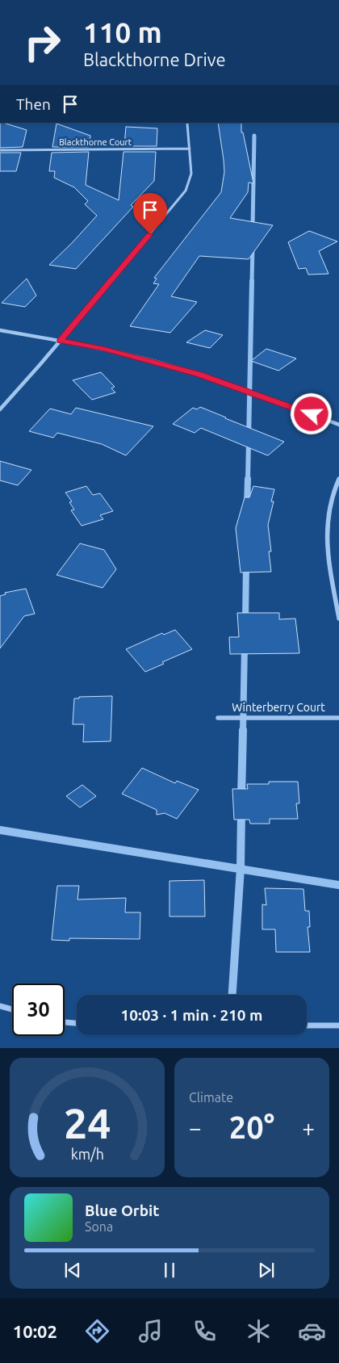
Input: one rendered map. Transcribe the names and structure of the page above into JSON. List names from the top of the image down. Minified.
{"streets":{"street":["Blackthorne Court","Winterberry Court"]},"page":{"turn":["110 m","Blackthorne Drive"],"then":"Then","limit":"30","trip":"10:03 · 1 min · 210 m","tile":"Climate","heat":["−","20°","+"],"song":["Blue Orbit","Sona"],"tabs":"10:02","gauge":["24","km/h"]}}
